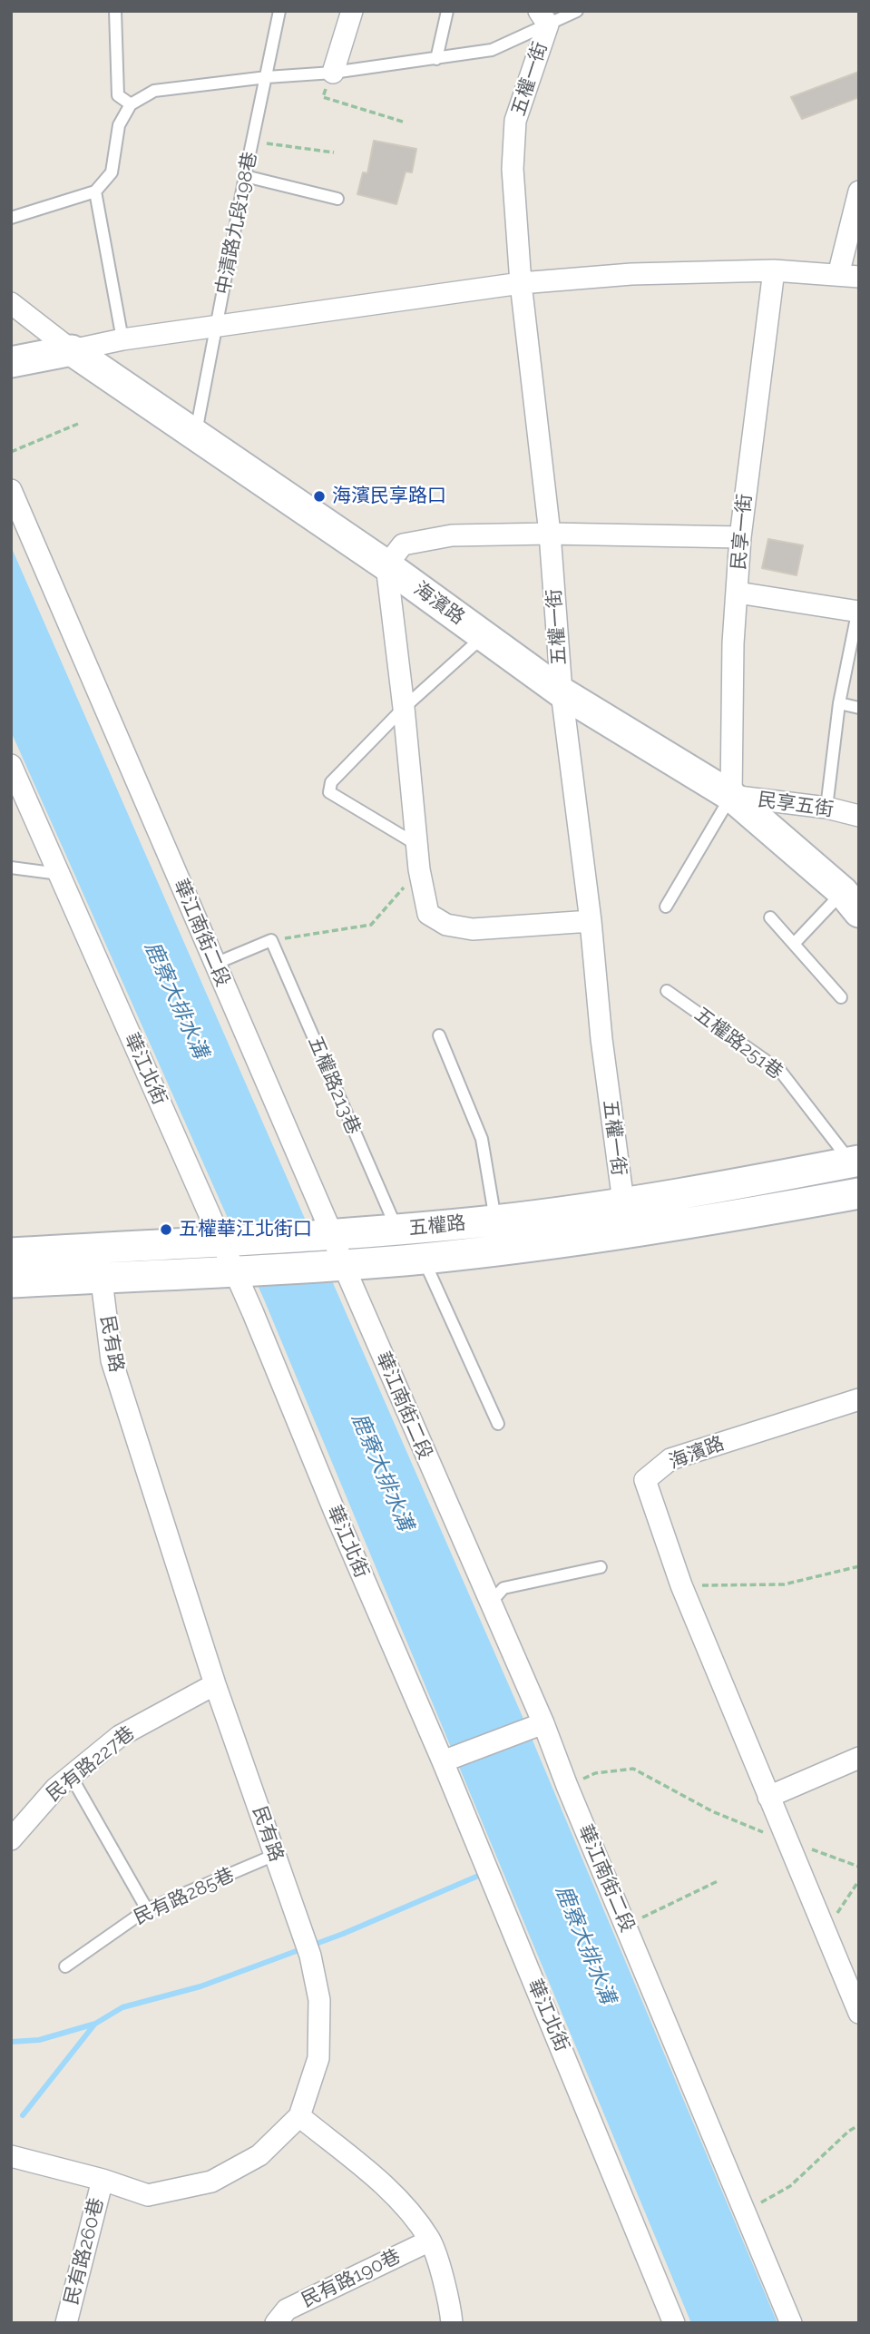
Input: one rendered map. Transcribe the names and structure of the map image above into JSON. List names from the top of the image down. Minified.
{"streets":{"street":["五權一街","民享一街","海濱路","民享五街","華江南街二段","華江北街","五權路","民有路","民有路227巷","民有路260巷","民有路190巷"],"lane":["中清路九段198巷","五權路251巷","五權路213巷","民有路285巷"]},"crossings":[["五權一街","海濱路"],["五權一街","五權路"],["中清路九段198巷","海濱路"],["民享一街","海濱路"],["民享一街","民享五街"],["海濱路","民享五街"],["華江南街二段","五權路"],["五權路251巷","五權路"],["華江北街","五權路"],["五權路213巷","五權路"],["五權路","民有路"],["民有路","民有路227巷"],["民有路","民有路285巷"],["民有路","民有路260巷"]],"water":["鹿寮大排水溝"],"places":["海濱民享路口","五權華江北街口"]}
